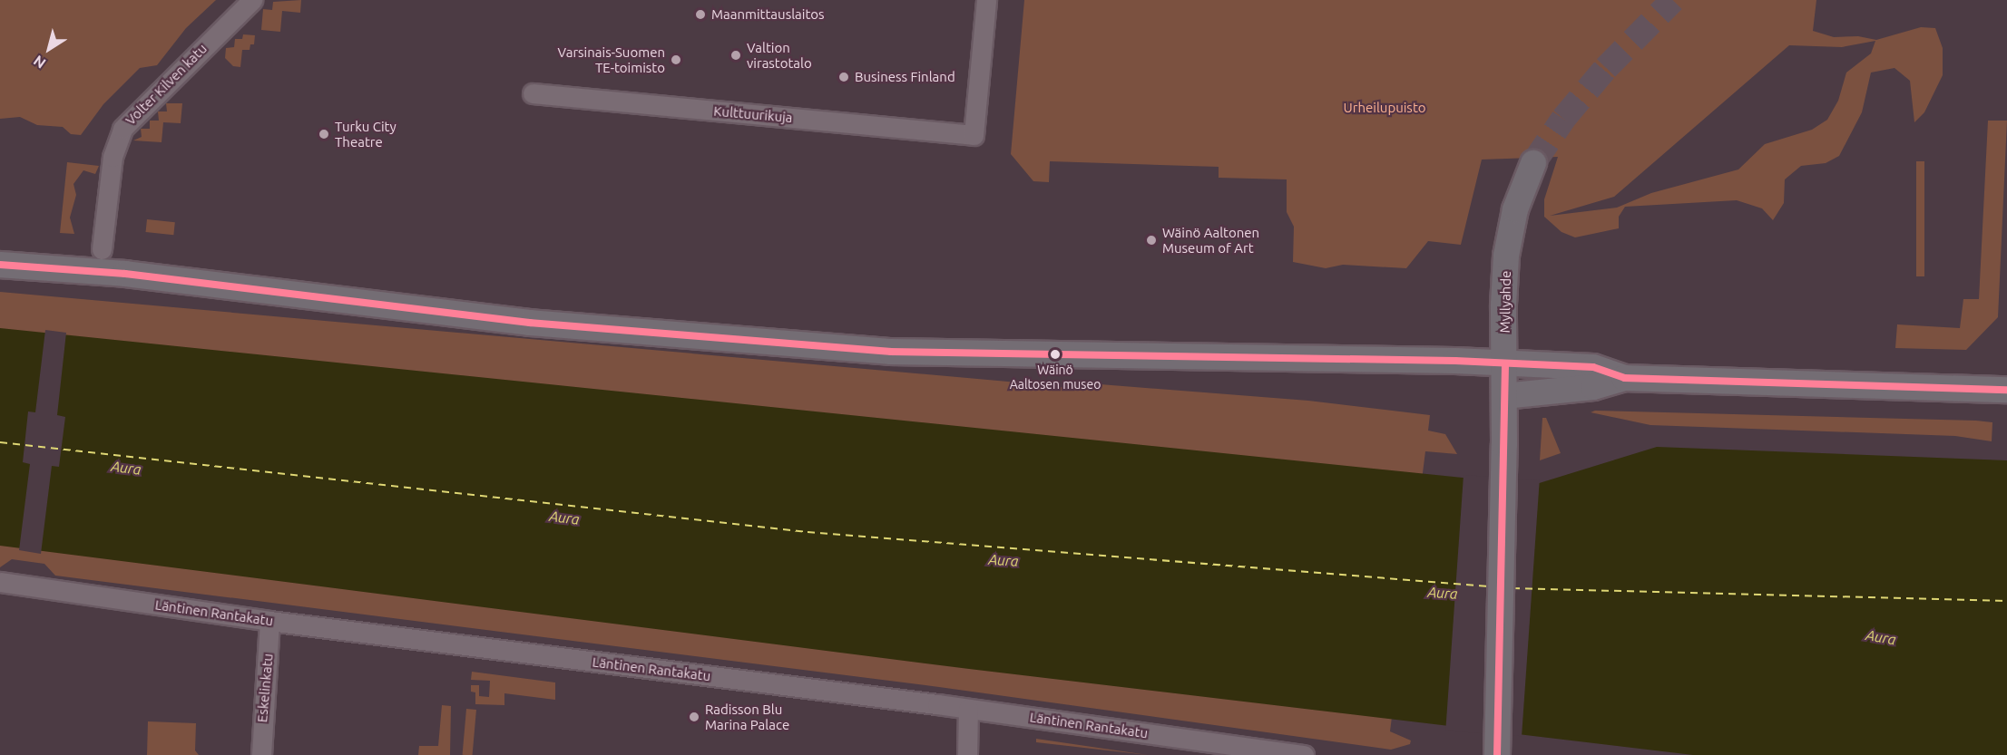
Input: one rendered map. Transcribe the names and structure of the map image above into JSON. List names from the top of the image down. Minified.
{"streets":{"street":["Volter Kilven katu","Kulttuurikuja","Myllyahde","Läntinen Rantakatu","Eskelinkatu"]},"crossings":[["Läntinen Rantakatu","Eskelinkatu"]],"water":["Aura"],"parks":["Urheilupuisto"],"places":["Maanmittauslaitos","Valtion virastotalo","Varsinais-Suomen TE-toimisto","Business Finland","Turku City Theatre","Wäinö Aaltonen Museum of Art","Wäinö Aaltosen museo","Radisson Blu Marina Palace"],"north":"bottom left"}
